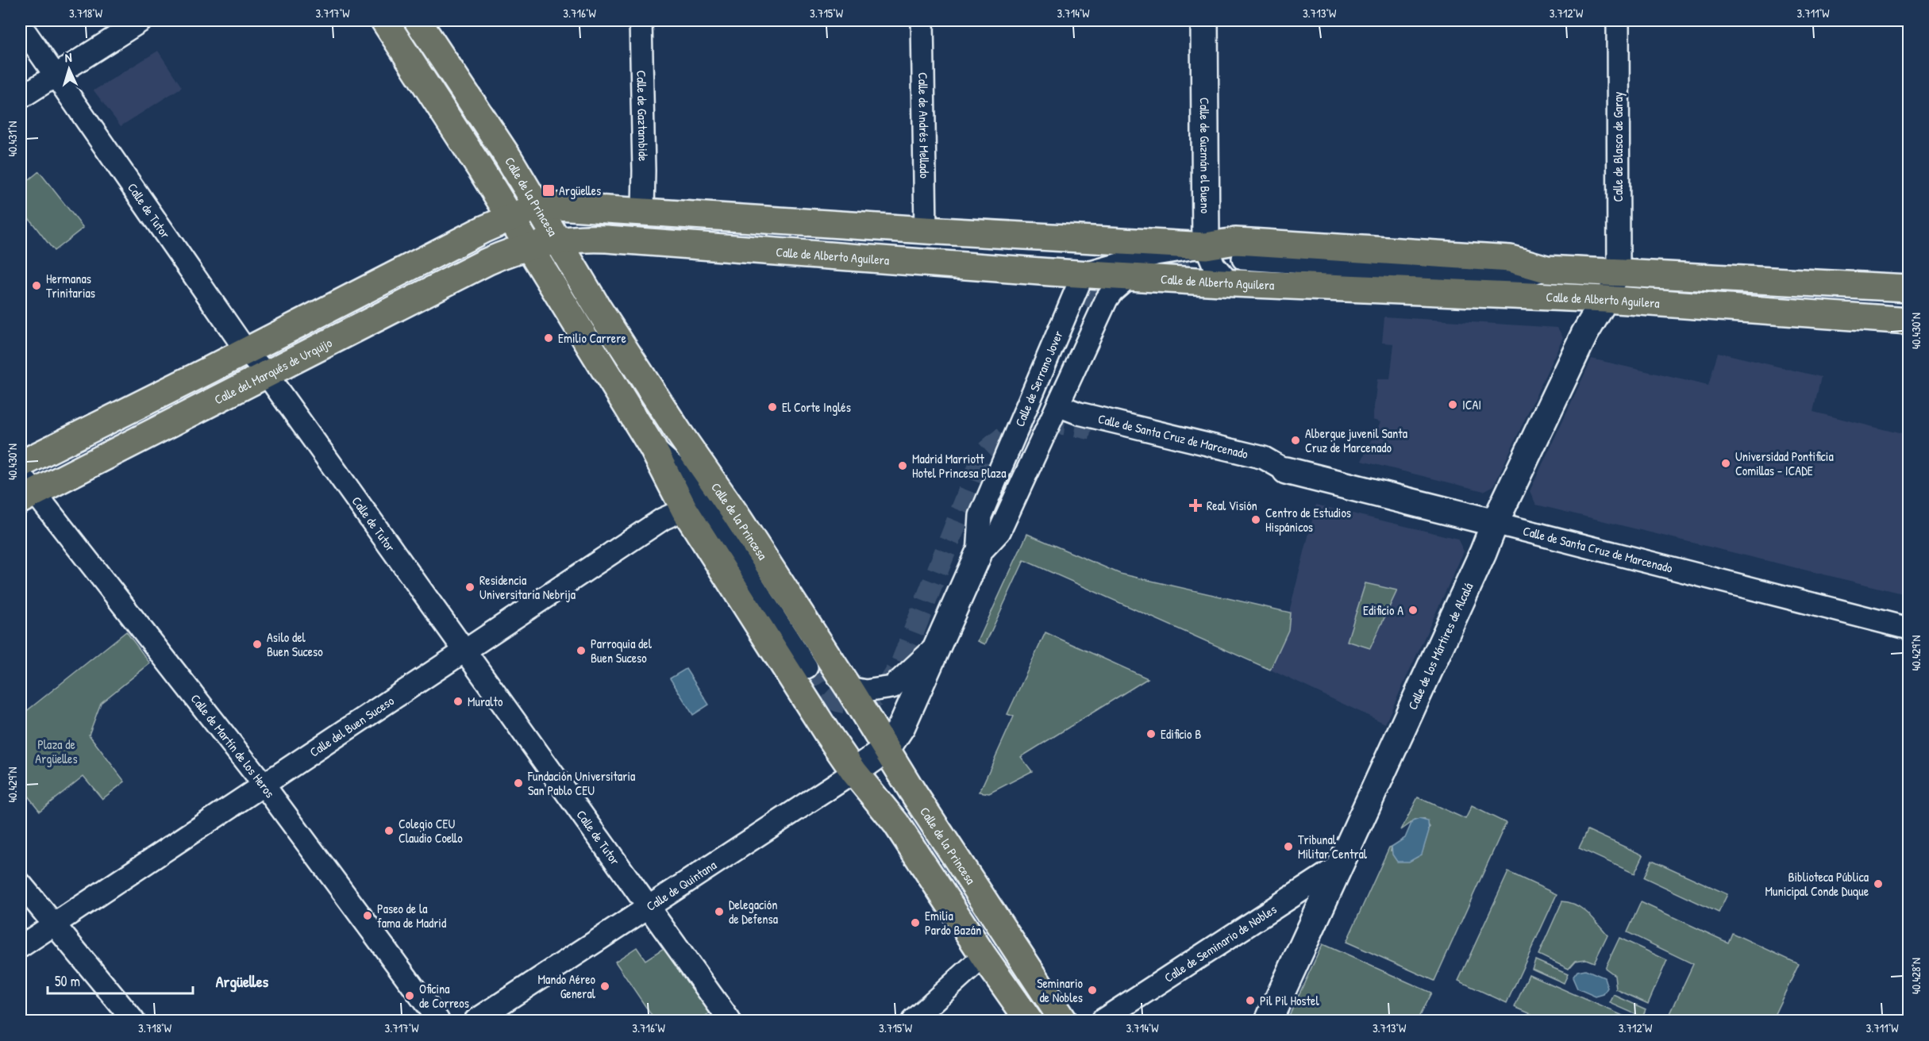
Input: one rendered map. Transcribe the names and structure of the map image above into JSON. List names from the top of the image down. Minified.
{"streets":{"main road":["Calle de la Princesa","Calle de Alberto Aguilera","Calle del Marqués de Urquijo"],"street":["Calle de Gaztambide","Calle de Andrés Mellado","Calle de Blasco de Garay","Calle de Guzmán el Bueno","Calle de Tutor","Calle de Serrano Jover","Calle de Santa Cruz de Marcenado","Calle de los Mártires de Alcalá","Calle del Buen Suceso","Calle de Martín de los Heros","Calle de Quintana","Calle de Seminario de Nobles"]},"crossings":[["Calle de Gaztambide","Calle de Alberto Aguilera"],["Calle de Andrés Mellado","Calle de Alberto Aguilera"],["Calle de Blasco de Garay","Calle de Alberto Aguilera"],["Calle de Blasco de Garay","Calle de los Mártires de Alcalá"],["Calle de Guzmán el Bueno","Calle de Alberto Aguilera"],["Calle de la Princesa","Calle de Alberto Aguilera"],["Calle de la Princesa","Calle del Marqués de Urquijo"],["Calle de la Princesa","Calle de Serrano Jover"],["Calle de la Princesa","Calle del Buen Suceso"],["Calle de la Princesa","Calle de Quintana"],["Calle de Tutor","Calle del Marqués de Urquijo"],["Calle de Tutor","Calle del Buen Suceso"],["Calle de Tutor","Calle de Quintana"],["Calle de Alberto Aguilera","Calle del Marqués de Urquijo"],["Calle de Alberto Aguilera","Calle de Serrano Jover"],["Calle de Alberto Aguilera","Calle de los Mártires de Alcalá"],["Calle del Marqués de Urquijo","Calle de Martín de los Heros"],["Calle de Serrano Jover","Calle de Santa Cruz de Marcenado"],["Calle de Serrano Jover","Calle de Quintana"],["Calle de Santa Cruz de Marcenado","Calle de los Mártires de Alcalá"],["Calle de los Mártires de Alcalá","Calle de Seminario de Nobles"],["Calle del Buen Suceso","Calle de Martín de los Heros"]],"districts":["Argüelles"],"parks":["Plaza de Argüelles"],"places":{"transit":["Argüelles"],"other":["Hermanas Trinitarias","Emilio Carrere","ICAI","El Corte Inglés","Albergue juvenil Santa Cruz de Marcenado","Universidad Pontificia Comillas - ICADE","Madrid Marriott Hotel Princesa Plaza","Centro de Estudios Hispánicos","Residencia Universitaria Nebrija","Edificio A","Asilo del Buen Suceso","Parroquia del Buen Suceso","Muralto","Edificio B","Fundación Universitaria San Pablo CEU","Colegio CEU Claudio Coello","Tribunal Militar Central","Biblioteca Pública Municipal Conde Duque","Delegación de Defensa","Paseo de la fama de Madrid","Emilia Pardo Bazán","Mando Aéreo General","Seminario de Nobles","Oficina de Correos","Pil Pil Hostel"],"health":["Real Visión"]},"scale_bar":"50 m","north":"top","coordinates":["3.718°W","3.717°W","3.716°W","3.715°W","3.714°W","3.713°W","3.712°W","3.711°W","40.431°N","40.430°N","40.429°N","40.428°N"]}
